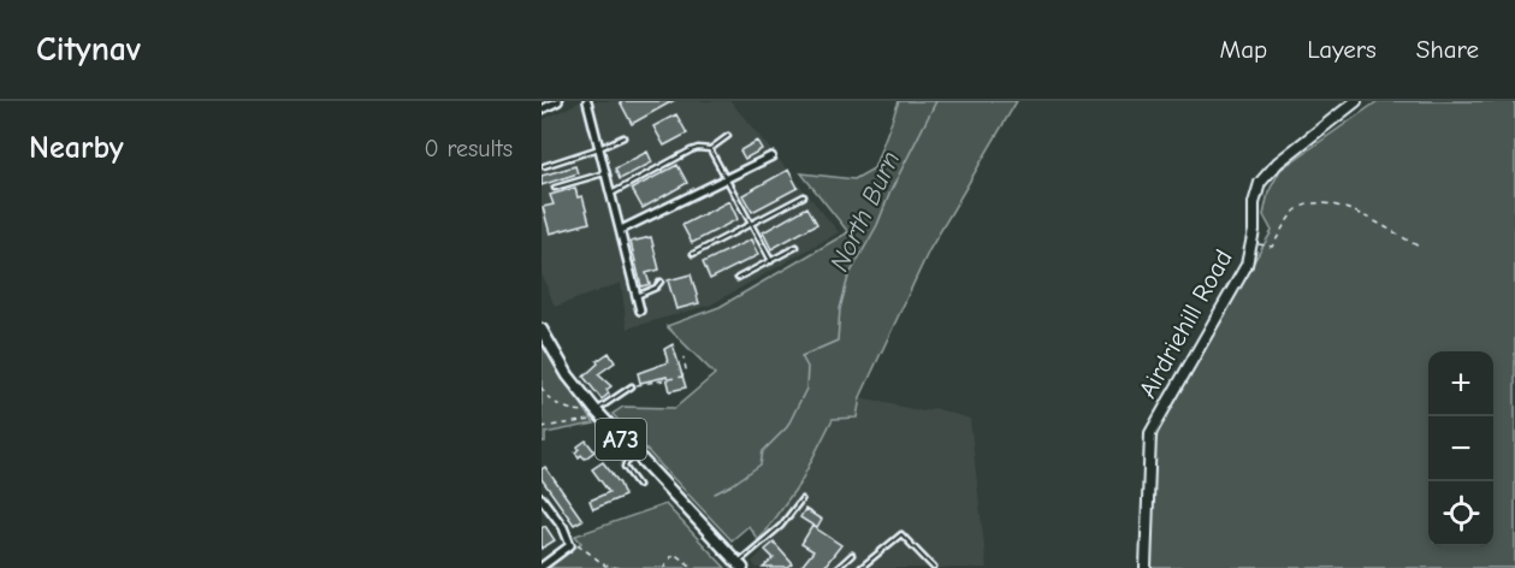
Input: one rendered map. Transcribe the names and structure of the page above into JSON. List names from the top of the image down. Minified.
{"streets":{"main road":["A73"],"street":["Airdriehill Road"]},"water":["North Burn"],"page":{"header":"Citynav","nav":["Map","Layers","Share"],"heading":["Nearby","0 results"],"map_buttons":["+","−"]}}
